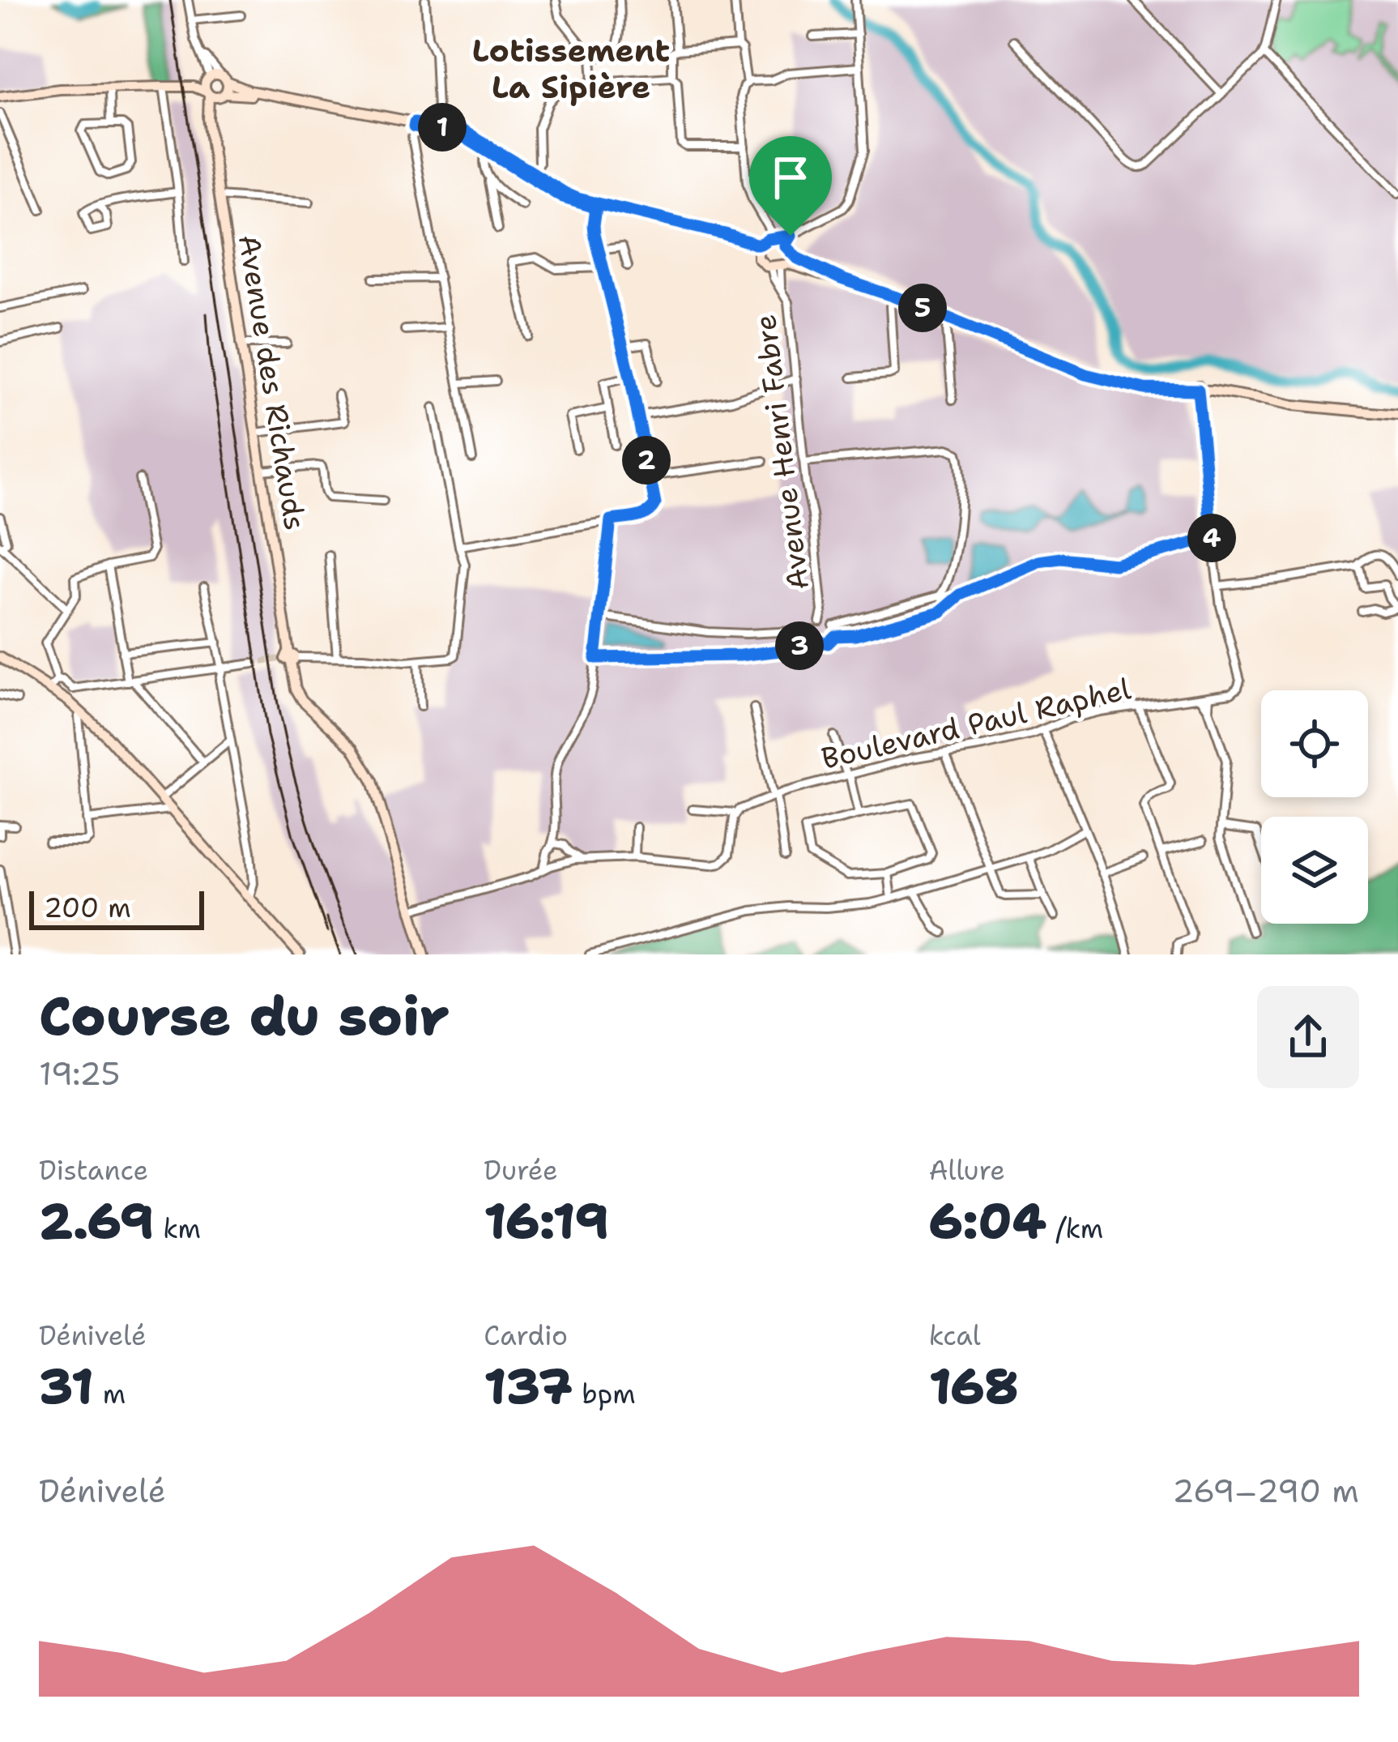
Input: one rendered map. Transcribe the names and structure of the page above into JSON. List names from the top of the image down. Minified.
{"streets":{"street":["Avenue des Richauds","Avenue Henri Fabre","Boulevard Paul Raphel"]},"districts":["Lotissement La Sipière"],"scale_bar":"200 m","page":{"pins":["1","5","2","4","3"],"scale":"200 m","heading":["Course du soir","19:25"],"stats":[["Distance","2.69 km"],["Durée","16:19"],["Allure","6:04 /km"],["Dénivelé","31 m"],["Cardio","137 bpm"],["kcal","168"]],"chart":["Dénivelé","269–290 m"]}}
